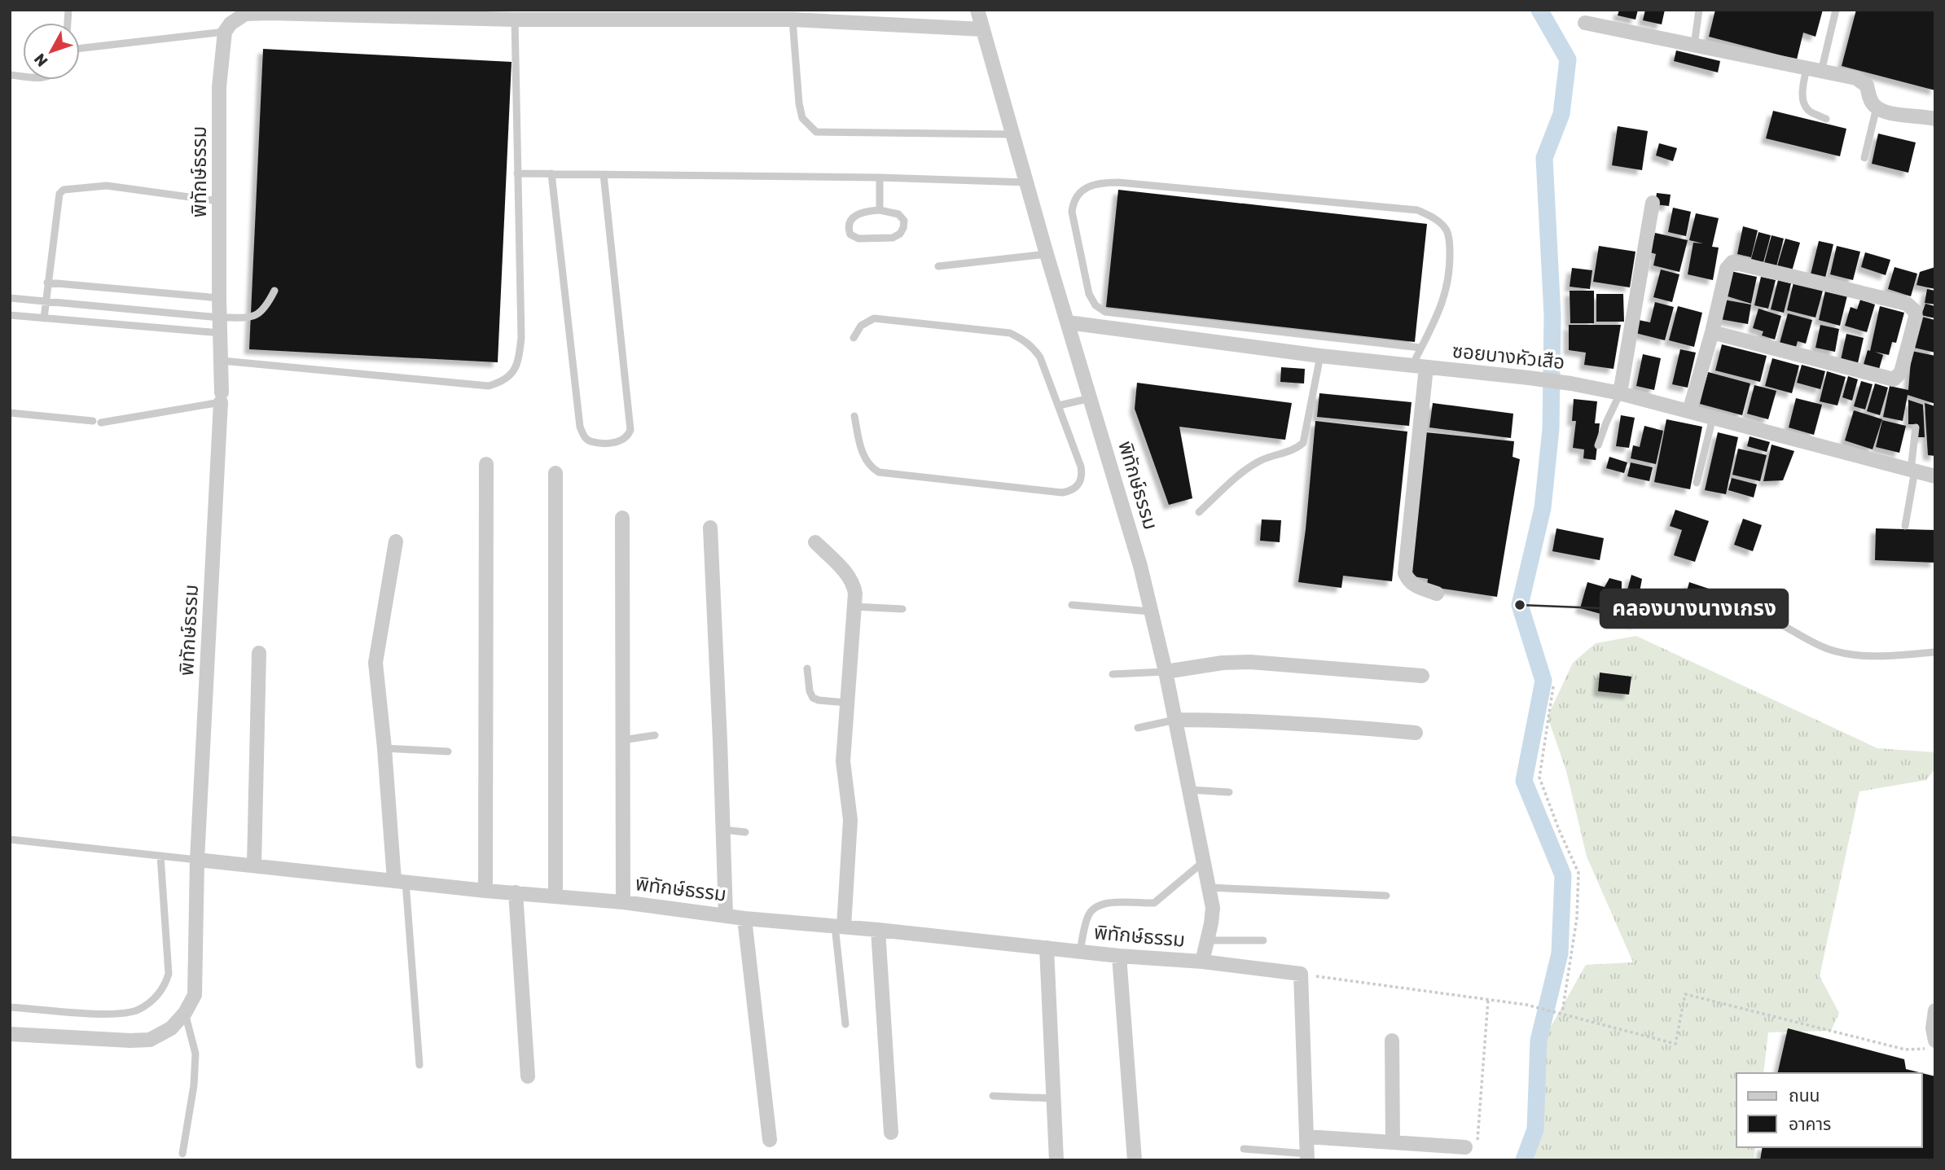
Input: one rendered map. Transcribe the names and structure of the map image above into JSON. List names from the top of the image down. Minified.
{"streets":{"street":["พิทักษ์ธรรม","ซอยบางหัวเสือ"]},"crossings":[["พิทักษ์ธรรม","ซอยบางหัวเสือ"]],"places":["คลองบางนางเกรง"],"legend":["ถนน","อาคาร"],"north":"bottom left"}
